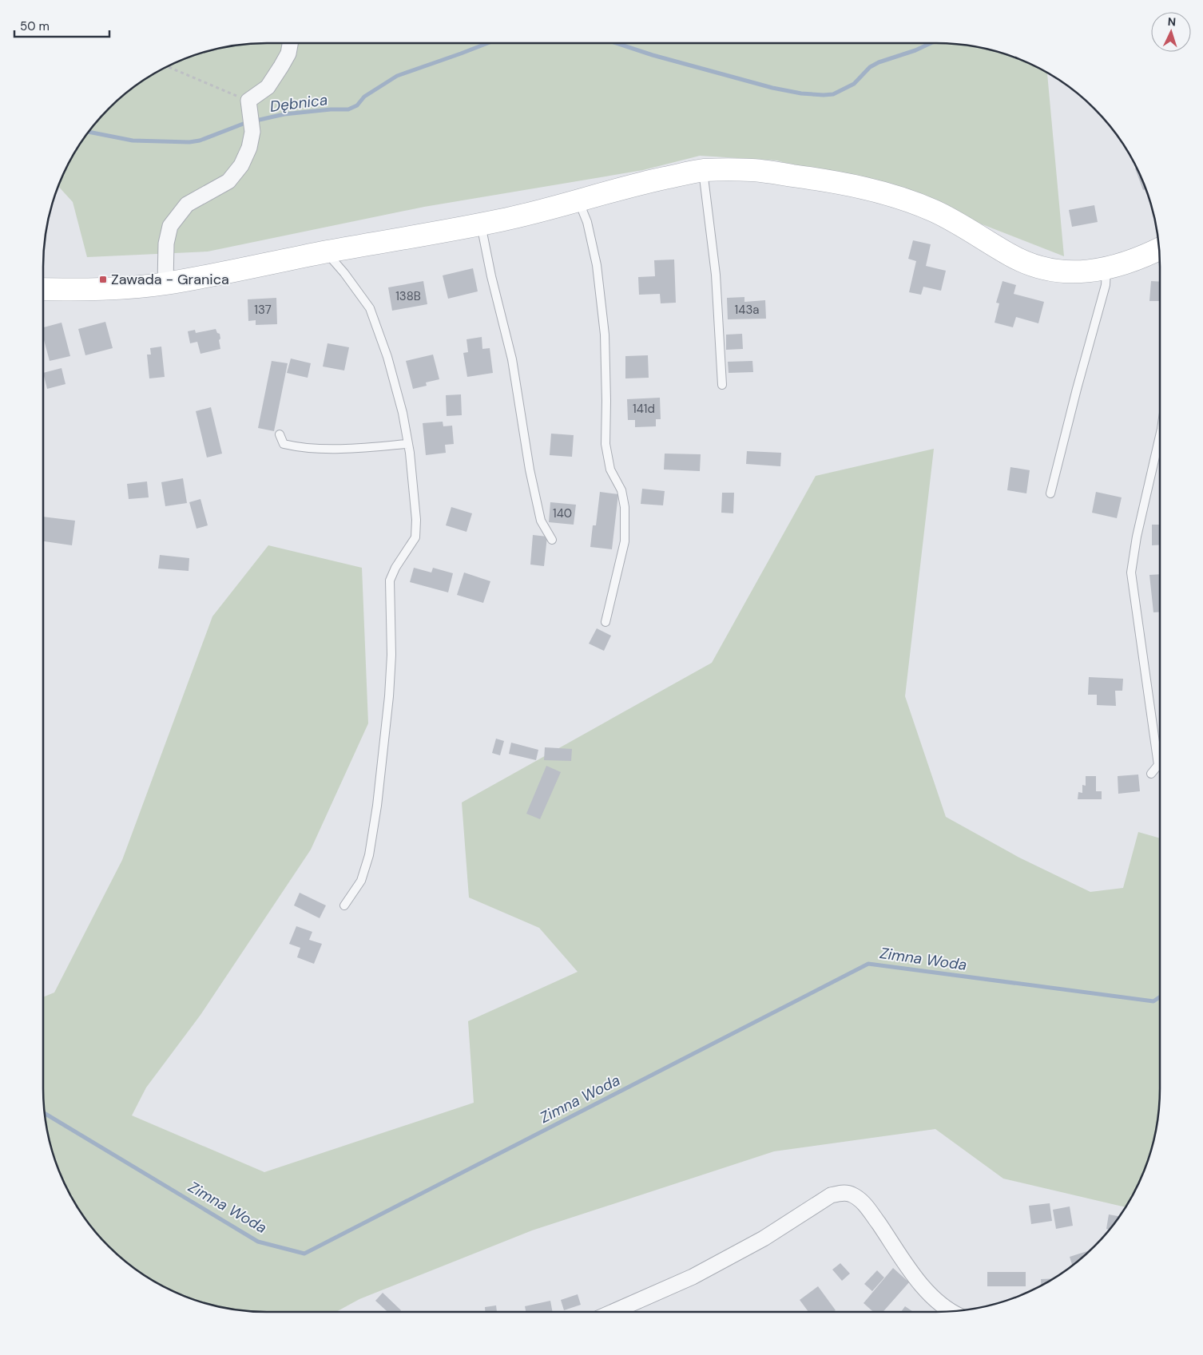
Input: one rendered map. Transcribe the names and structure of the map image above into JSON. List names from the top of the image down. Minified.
{"water":["Dębnica","Zimna Woda"],"places":{"transit":["Zawada - Granica"]},"house_numbers":["138B","137","143a","141d","140"],"scale_bar":"50 m","north":"top"}
